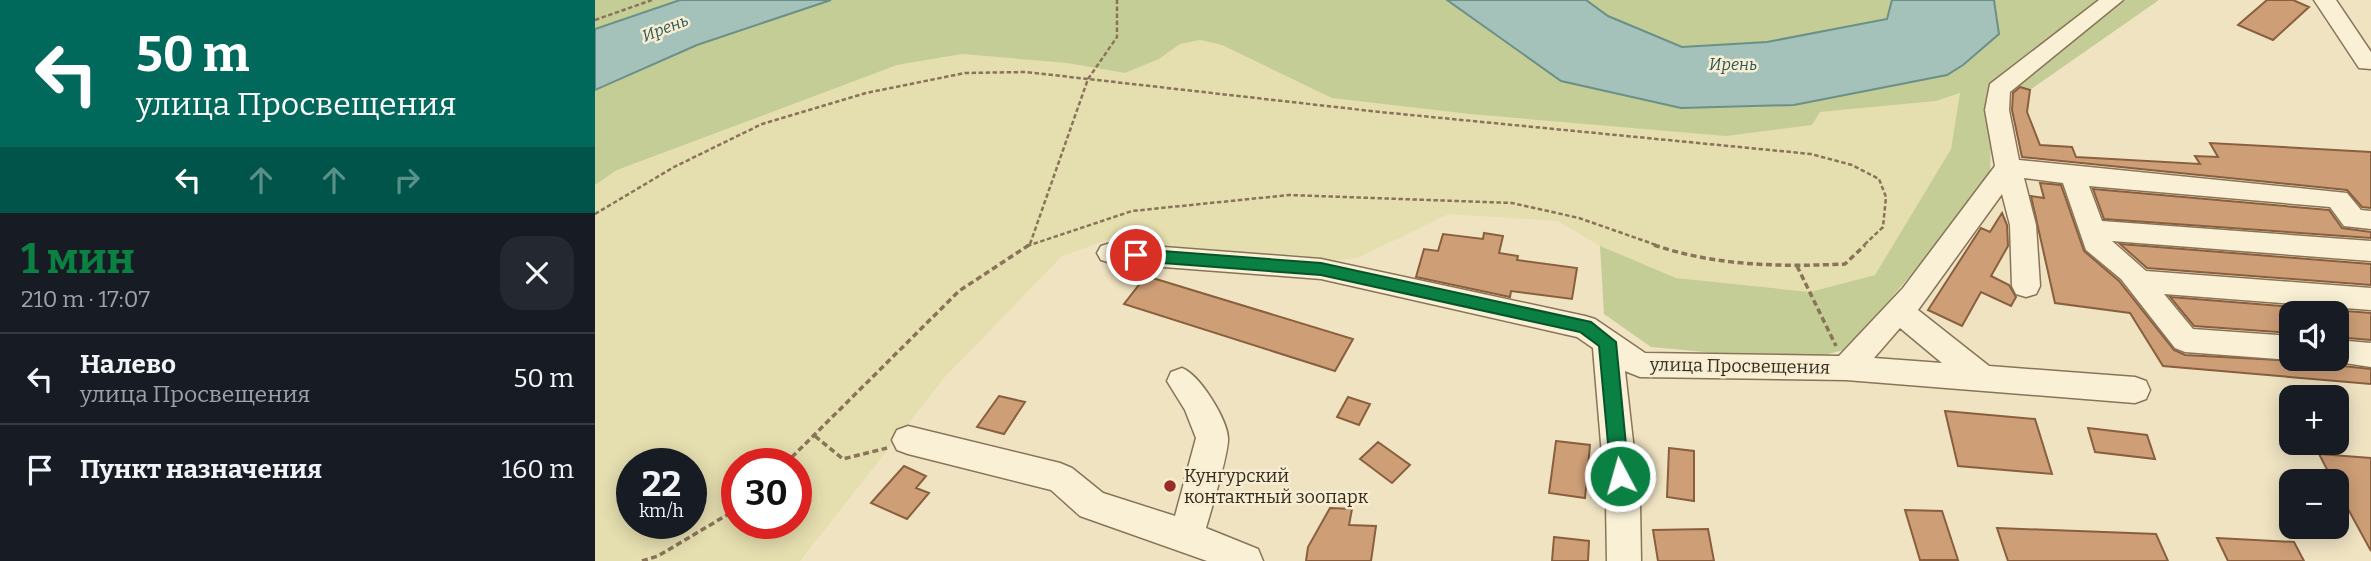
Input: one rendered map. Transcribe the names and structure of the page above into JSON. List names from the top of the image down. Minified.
{"streets":{"street":["улица Просвещения"]},"water":["Ирень"],"places":["Кунгурский контактный зоопарк"],"page":{"turn":["50 m","улица Просвещения"],"heading":["1 мин","210 m · 17:07"],"map_buttons":["+","−"],"list":[{"name":"Налево","note":"улица Просвещения","value":"50 m"},{"name":"Пункт назначения","value":"160 m"}],"speed":"22 km/h","limit":"30"}}
